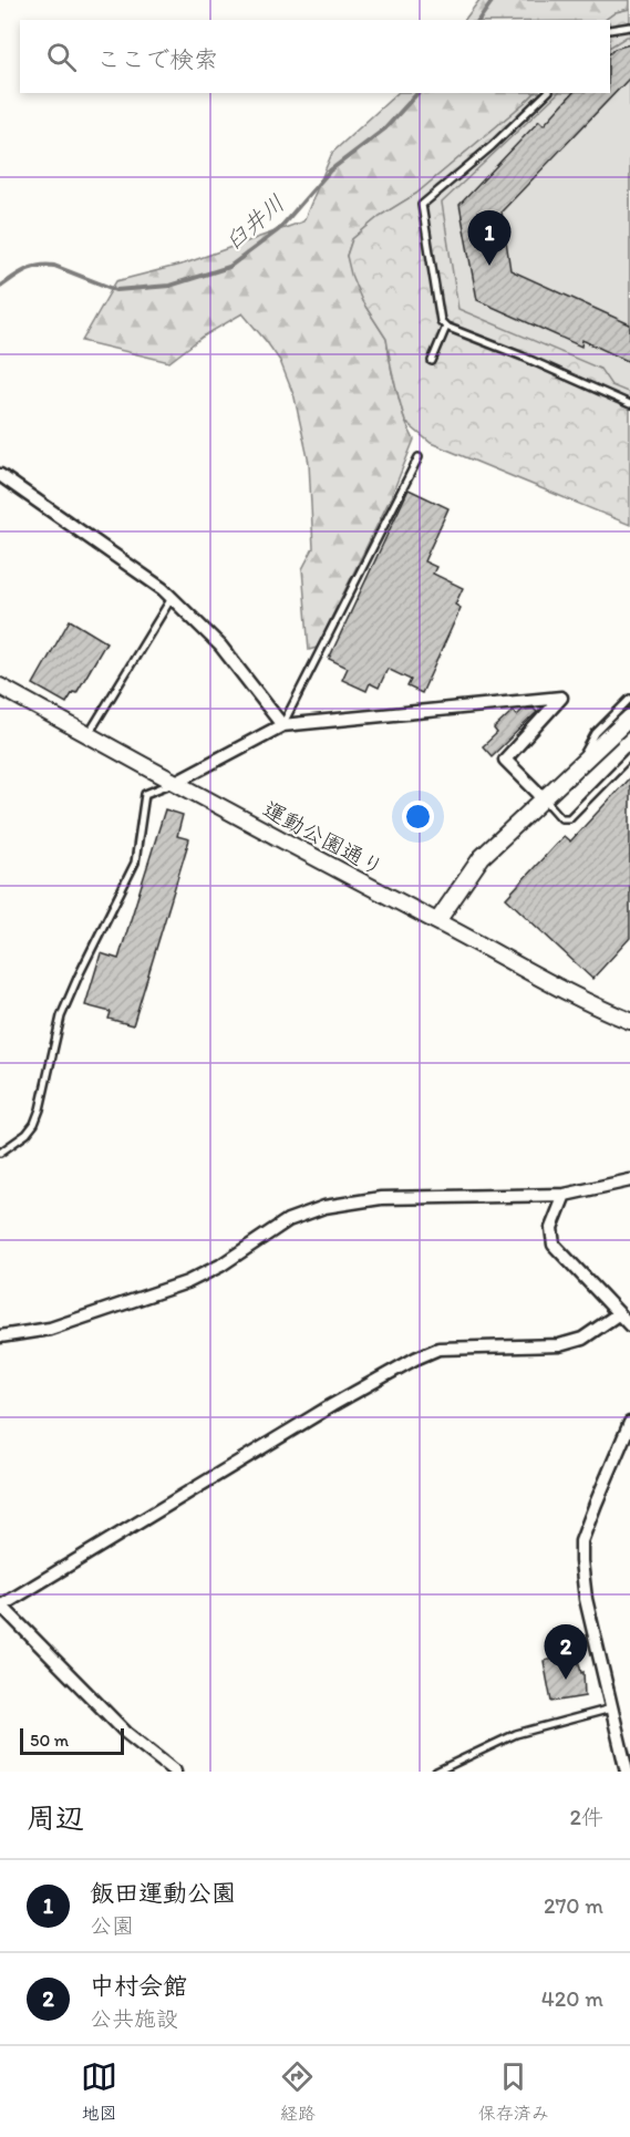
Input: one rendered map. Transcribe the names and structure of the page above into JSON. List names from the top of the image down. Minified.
{"streets":{"street":["運動公園通り"]},"water":["臼井川"],"scale_bar":"50 m","page":{"search":"ここで検索","pins":["1","2"],"scale":"50 m","heading":["周辺","2件"],"list":[{"mark":"1","name":"飯田運動公園","note":"公園","value":"270 m"},{"mark":"2","name":"中村会館","note":"公共施設","value":"420 m"}],"nav":["地図","経路","保存済み"]}}
